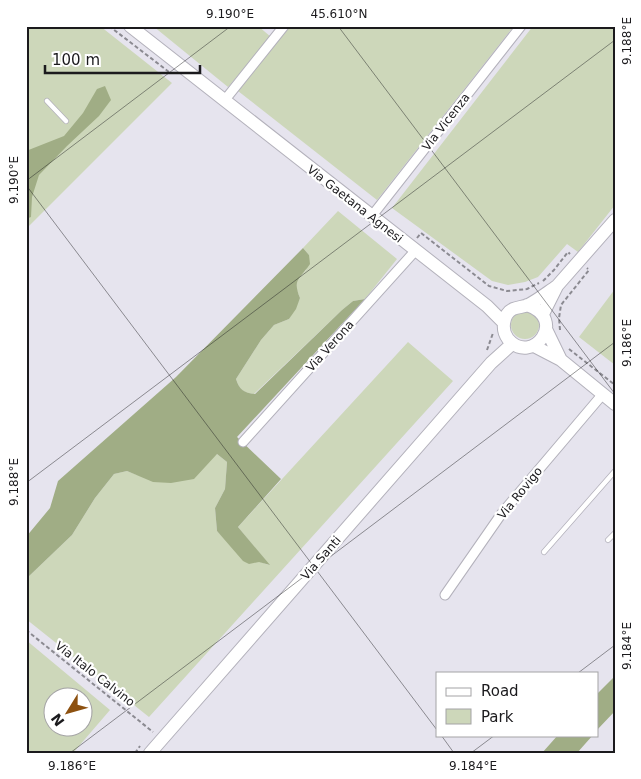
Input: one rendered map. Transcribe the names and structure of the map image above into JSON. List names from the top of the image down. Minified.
{"streets":{"street":["Via Vicenza","Via Gaetana Agnesi","Via Verona","Via Rovigo","Via Santi"],"path":["Via Italo Calvino"]},"crossings":[["Via Vicenza","Via Gaetana Agnesi"],["Via Gaetana Agnesi","Via Verona"],["Via Gaetana Agnesi","Via Santi"]],"legend":["Road","Park"],"scale_bar":"100 m","north":"bottom left","coordinates":["9.190°E","45.610°N","9.188°E","9.186°E","9.184°E"]}
